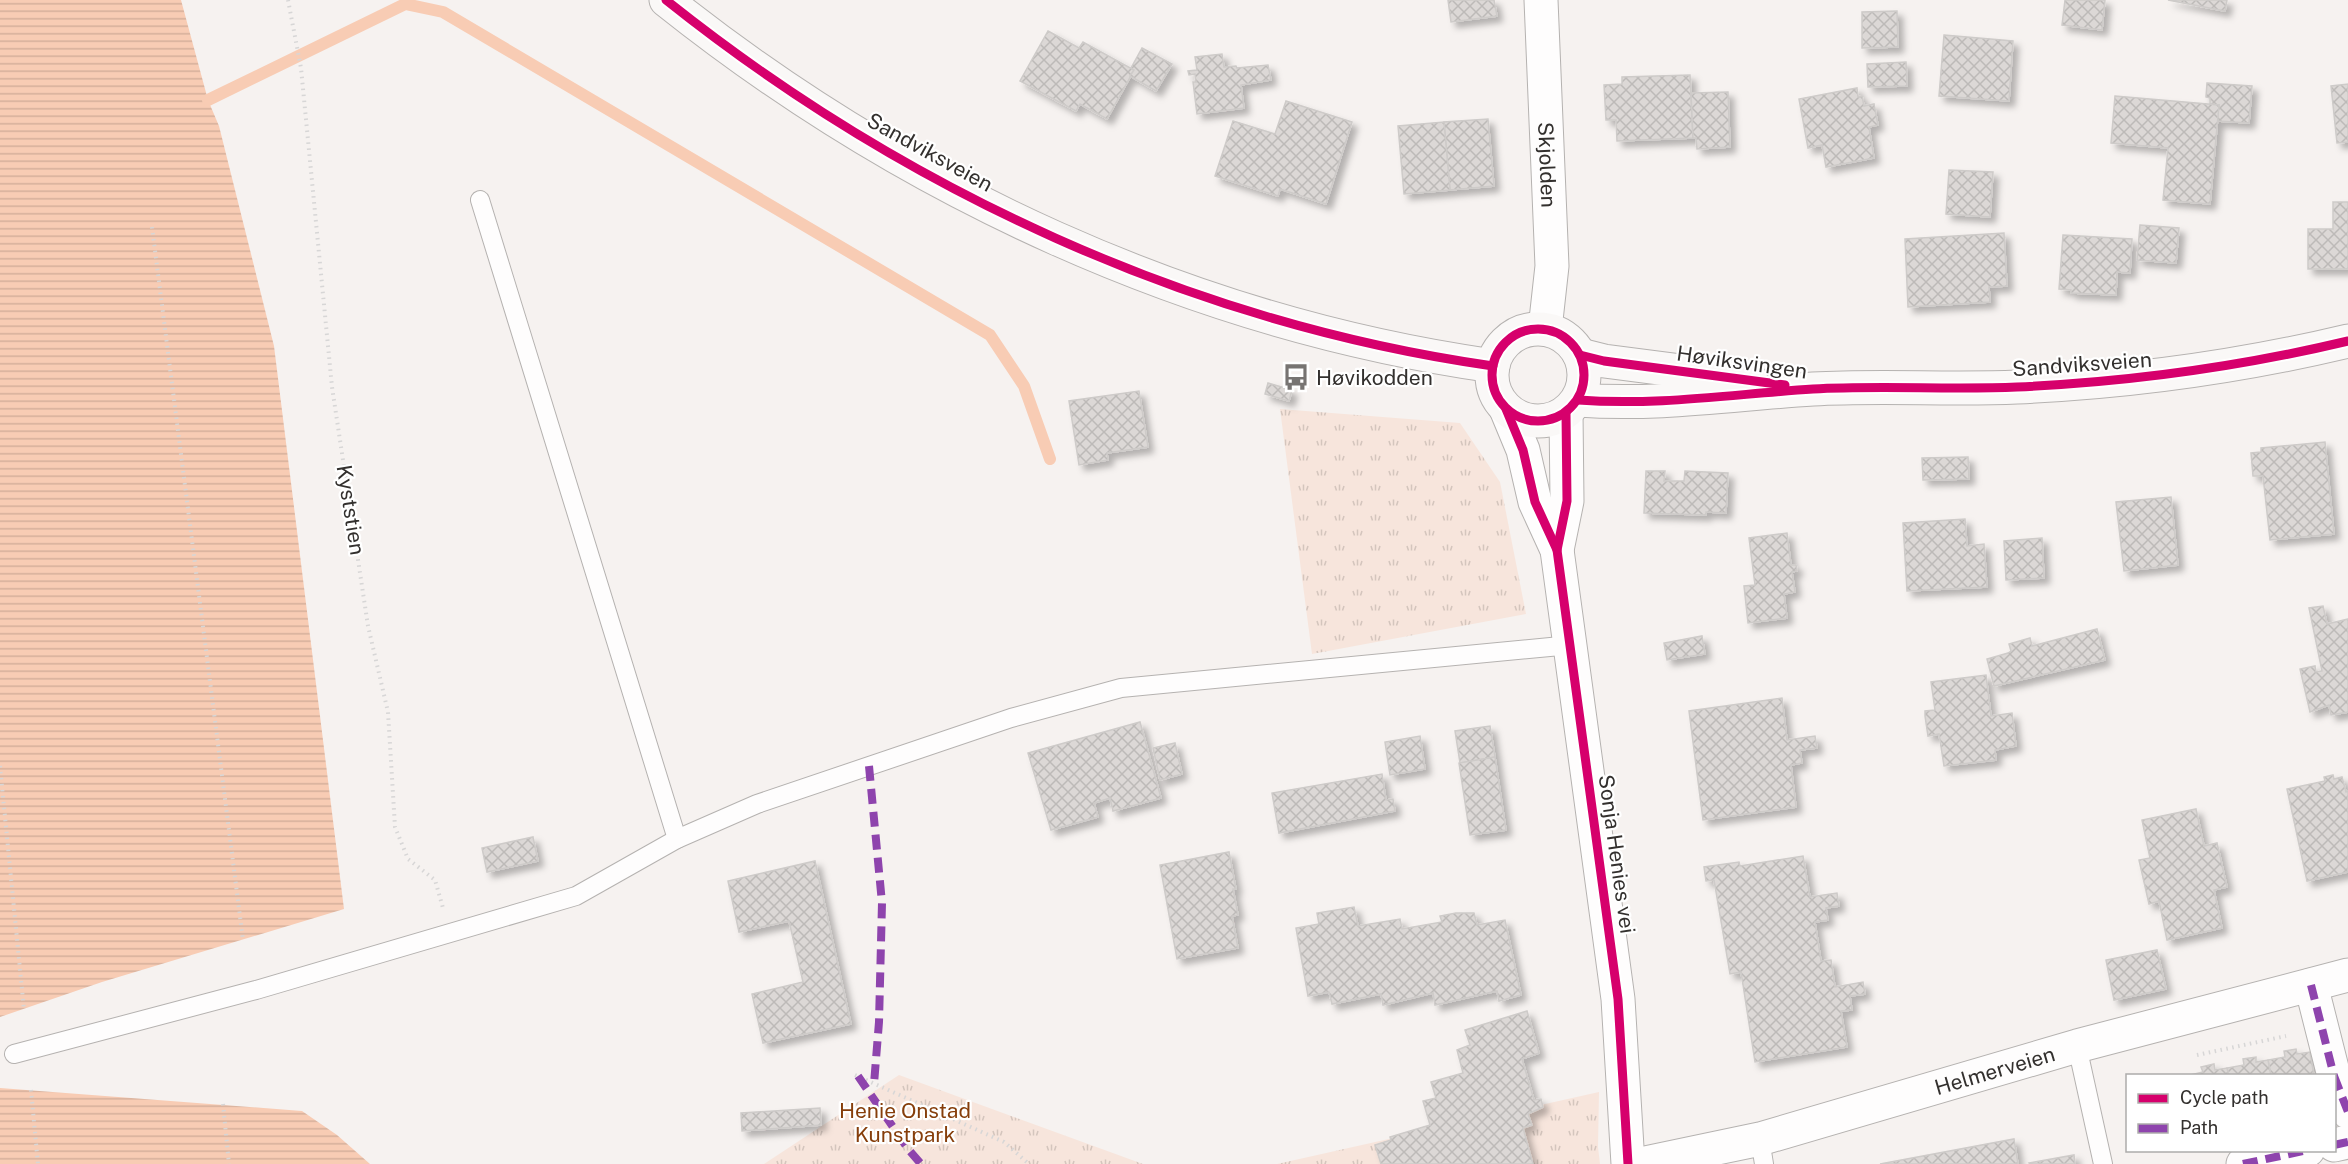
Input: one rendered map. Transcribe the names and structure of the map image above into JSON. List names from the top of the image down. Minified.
{"streets":{"main road":["Sandviksveien","Høviksvingen"],"street":["Skjolden","Sonja Henies vei","Helmerveien"],"path":["Kyststien"]},"crossings":[["Sandviksveien","Skjolden"],["Sandviksveien","Høviksvingen"],["Sandviksveien","Sonja Henies vei"],["Skjolden","Høviksvingen"],["Skjolden","Sonja Henies vei"],["Høviksvingen","Sonja Henies vei"]],"parks":["Henie Onstad Kunstpark"],"places":{"bus stop":["Høvikodden"]},"legend":["Cycle path","Path"]}
